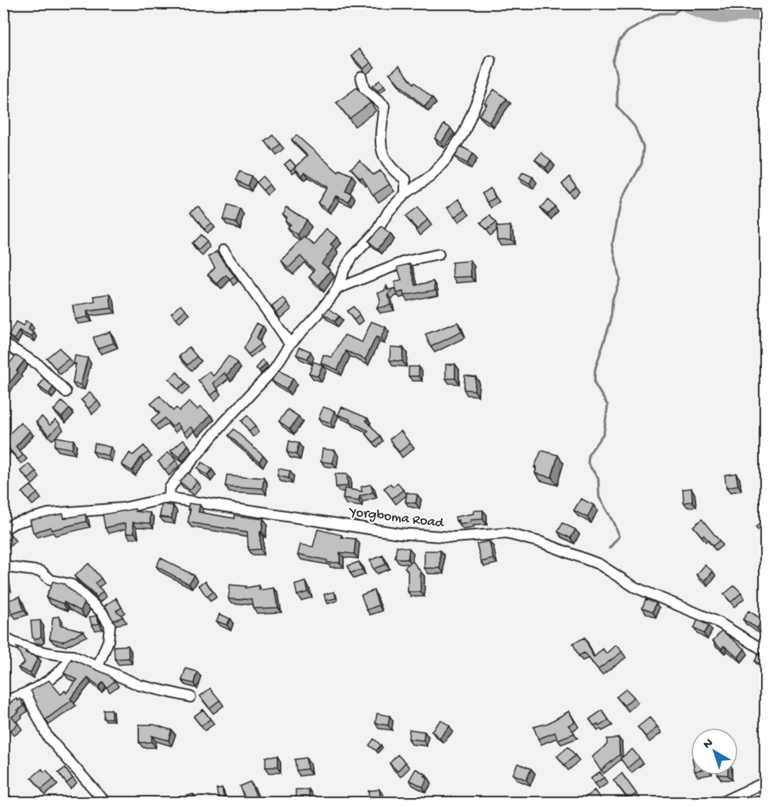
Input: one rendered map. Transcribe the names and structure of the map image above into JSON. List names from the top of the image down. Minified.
{"streets":{"street":["Yorgboma Road"]},"north":"top left"}
